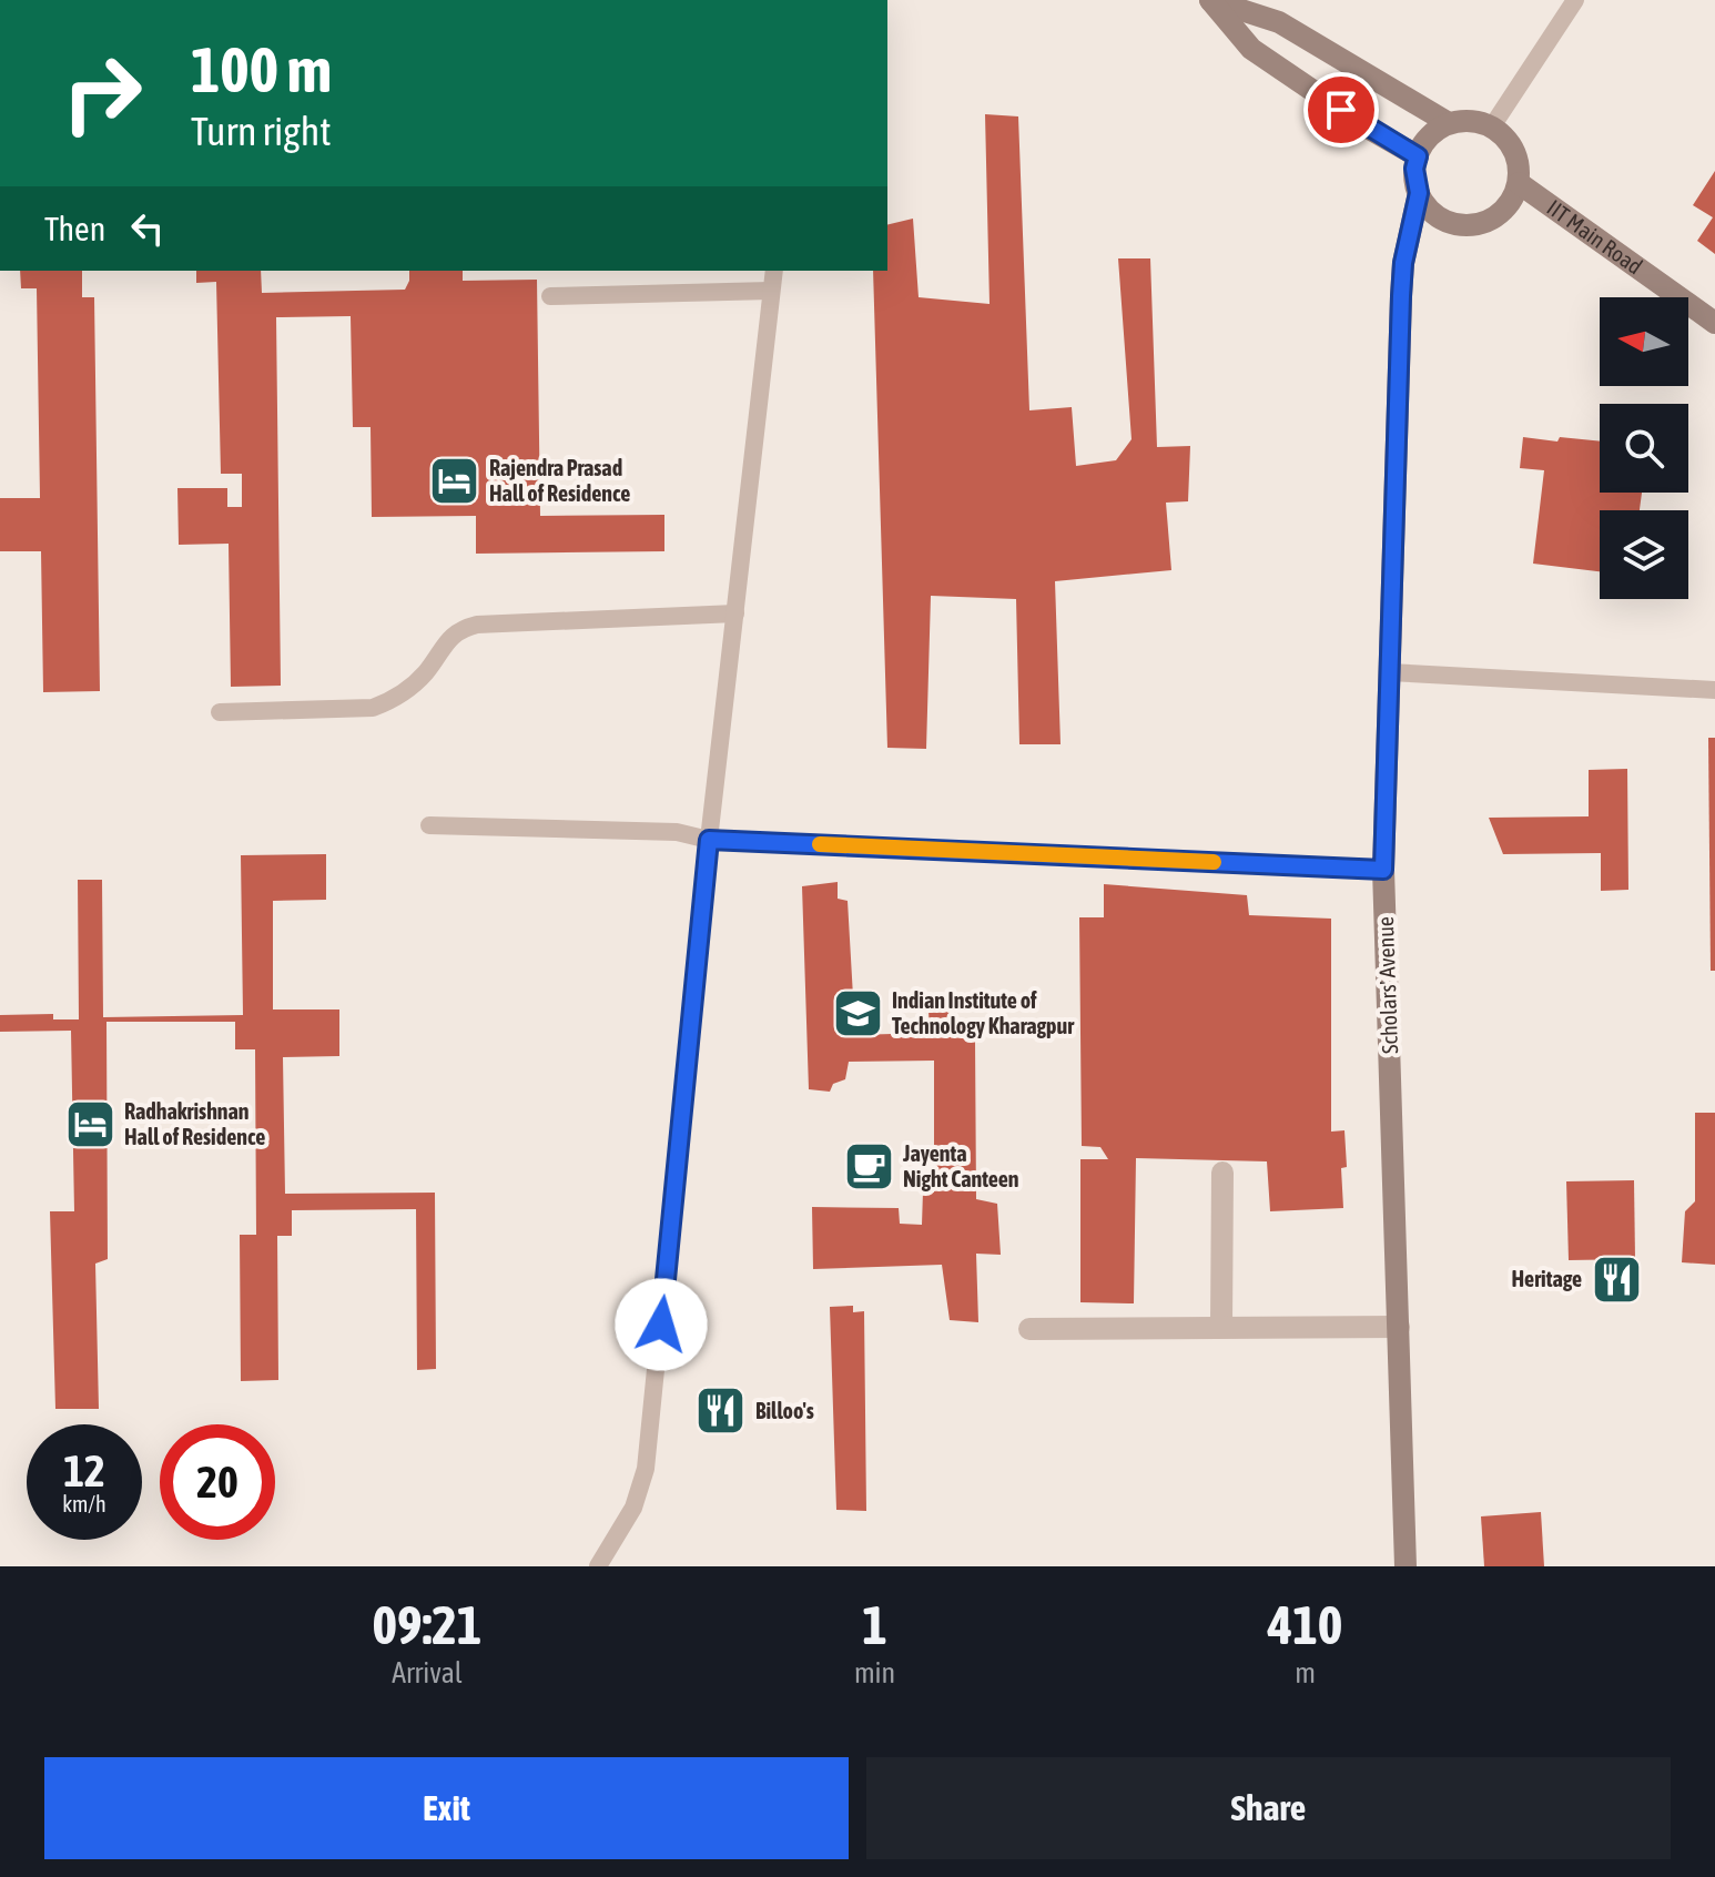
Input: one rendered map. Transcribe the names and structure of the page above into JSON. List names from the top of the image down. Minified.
{"streets":{"street":["IIT Main Road","Scholars' Avenue"]},"crossings":[["IIT Main Road","Scholars' Avenue"]],"places":{"hotel":["Rajendra Prasad Hall of Residence","Radhakrishnan Hall of Residence"],"school or university":["Indian Institute of Technology Kharagpur"],"cafe":["Jayenta Night Canteen"],"restaurant":["Heritage","Billoo's"]},"north":"left","page":{"turn":["100 m","Turn right"],"then":"Then","speed":"12 km/h","limit":"20","eta":["09:21","Arrival","1","min","410","m"],"buttons":["Exit","Share"]}}
